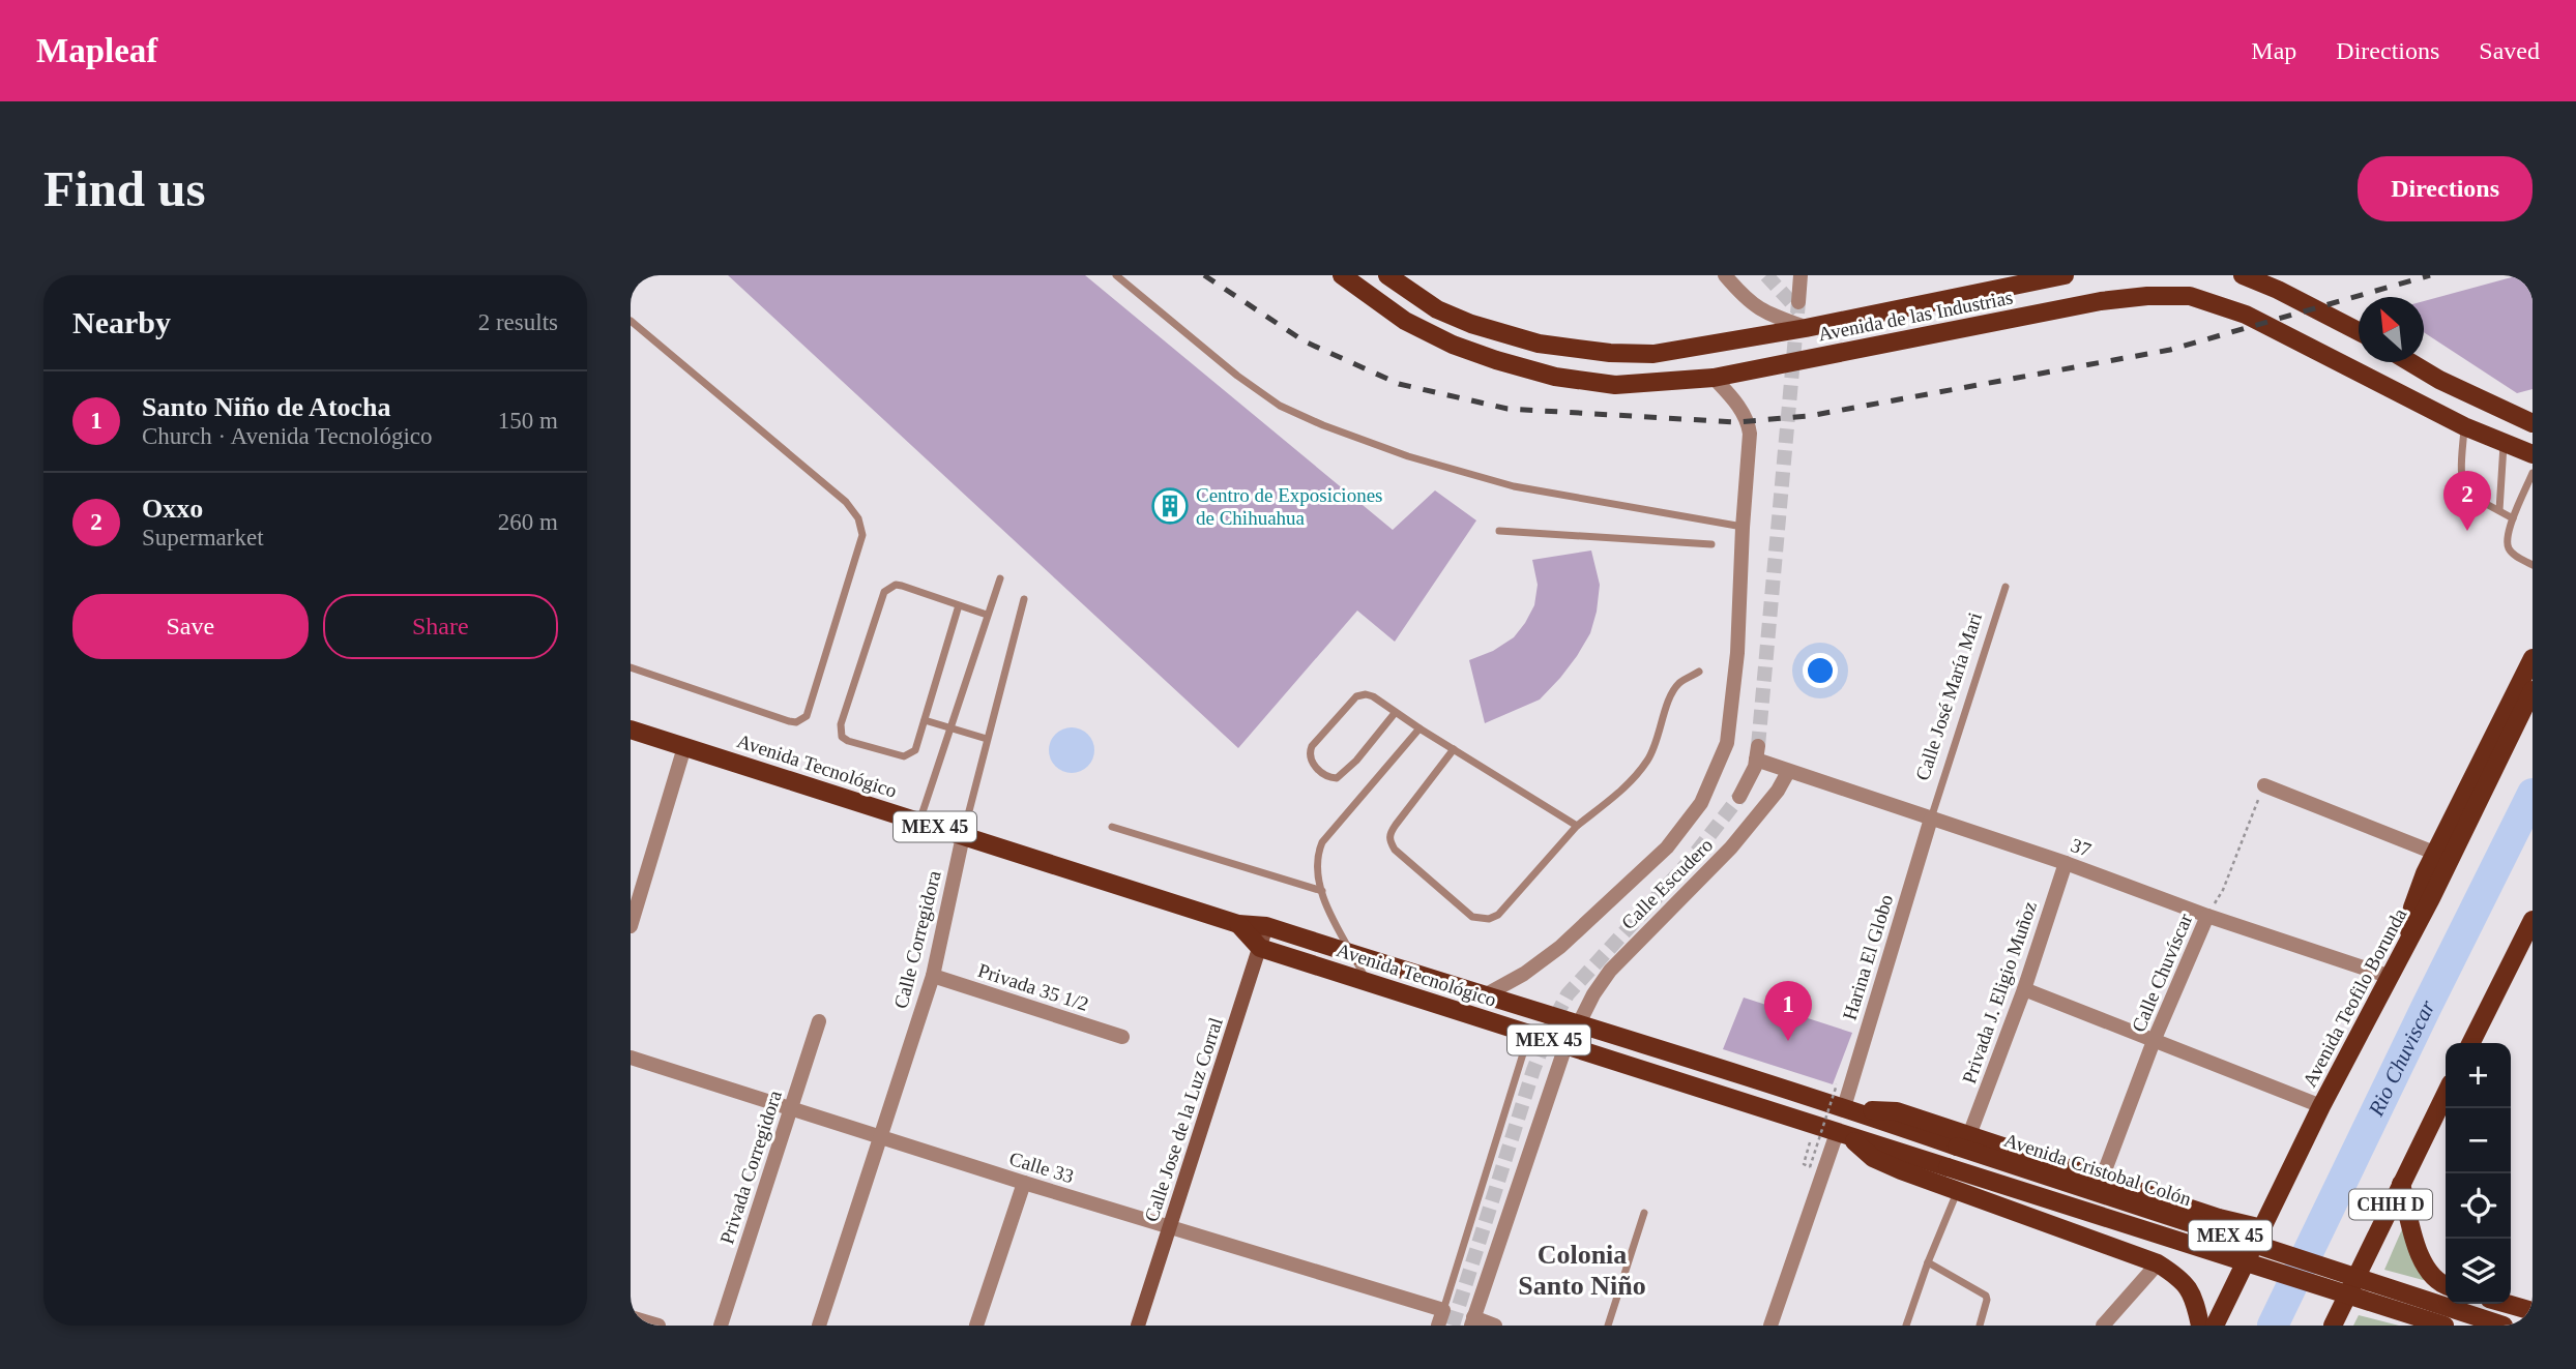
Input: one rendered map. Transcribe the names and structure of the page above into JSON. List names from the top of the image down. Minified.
{"streets":{"main road":["Avenida de las Industrias","Avenida Tecnológico","MEX 45","Avenida Teofilo Borunda","Calle Jose de la Luz Corral","Avenida Cristobal Colón","CHIH D"],"street":["37","Calle Escudero","Calle Corregidora","Harina El Globo","Calle Chuvíscar","Privada 35 1/2","Privada J. Eligio Muñoz","Privada Corregidora","Calle 33"],"lane":["Calle José María Mari"]},"crossings":[["Calle José María Mari","37"],["Calle José María Mari","Harina El Globo"],["Avenida Tecnológico","MEX 45"],["Avenida Tecnológico","Calle Escudero"],["Avenida Tecnológico","Calle Corregidora"],["Avenida Tecnológico","Harina El Globo"],["Avenida Tecnológico","Calle Jose de la Luz Corral"],["Avenida Tecnológico","Avenida Cristobal Colón"],["37","Calle Escudero"],["37","Harina El Globo"],["37","Calle Chuvíscar"],["37","Privada J. Eligio Muñoz"],["37","Avenida Teofilo Borunda"],["Calle Corregidora","Privada 35 1/2"],["Calle Corregidora","Calle 33"],["Harina El Globo","Avenida Cristobal Colón"],["Privada J. Eligio Muñoz","Avenida Cristobal Colón"],["Calle Jose de la Luz Corral","Calle 33"],["Privada Corregidora","Calle 33"]],"districts":["Colonia Santo Niño"],"water":["Rio Chuviscar"],"places":{"building":["Centro de Exposiciones de Chihuahua"]},"north":"top left","page":{"header":"Mapleaf","nav":["Map","Directions","Saved"],"buttons":["Directions",["Save","Share"]],"title":"Find us","heading":["Nearby","2 results"],"list":[{"mark":"1","name":"Santo Niño de Atocha","note":"Church · Avenida Tecnológico","value":"150 m"},{"mark":"2","name":"Oxxo","note":"Supermarket","value":"260 m"}],"pins":["2","1"],"map_buttons":["+","−"]}}
